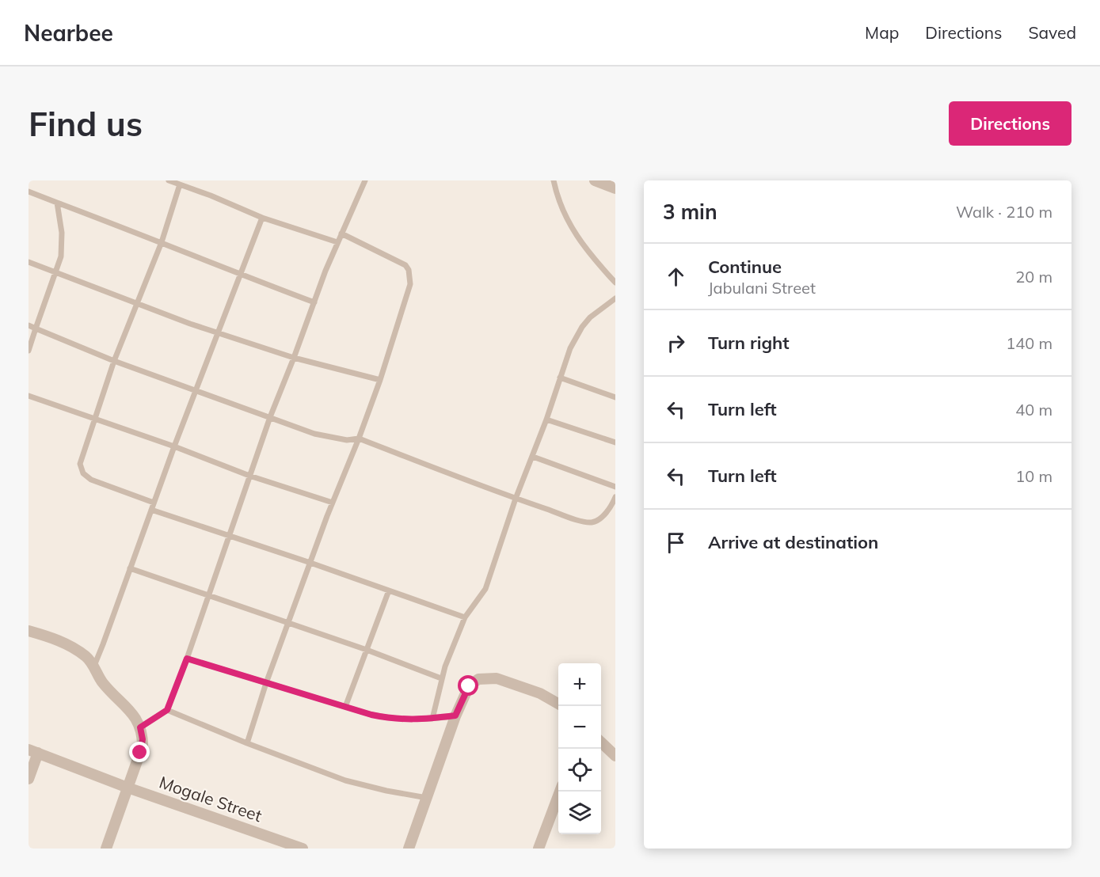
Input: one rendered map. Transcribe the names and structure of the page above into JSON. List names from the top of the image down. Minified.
{"streets":{"street":["Mogale Street"]},"page":{"header":"Nearbee","nav":["Map","Directions","Saved"],"buttons":"Directions","title":"Find us","heading":["3 min","Walk · 210 m"],"list":[["Continue","Jabulani Street","20 m"],["Turn right","140 m"],["Turn left","40 m"],["Turn left","10 m"],"Arrive at destination"],"map_buttons":["+","−"]}}
